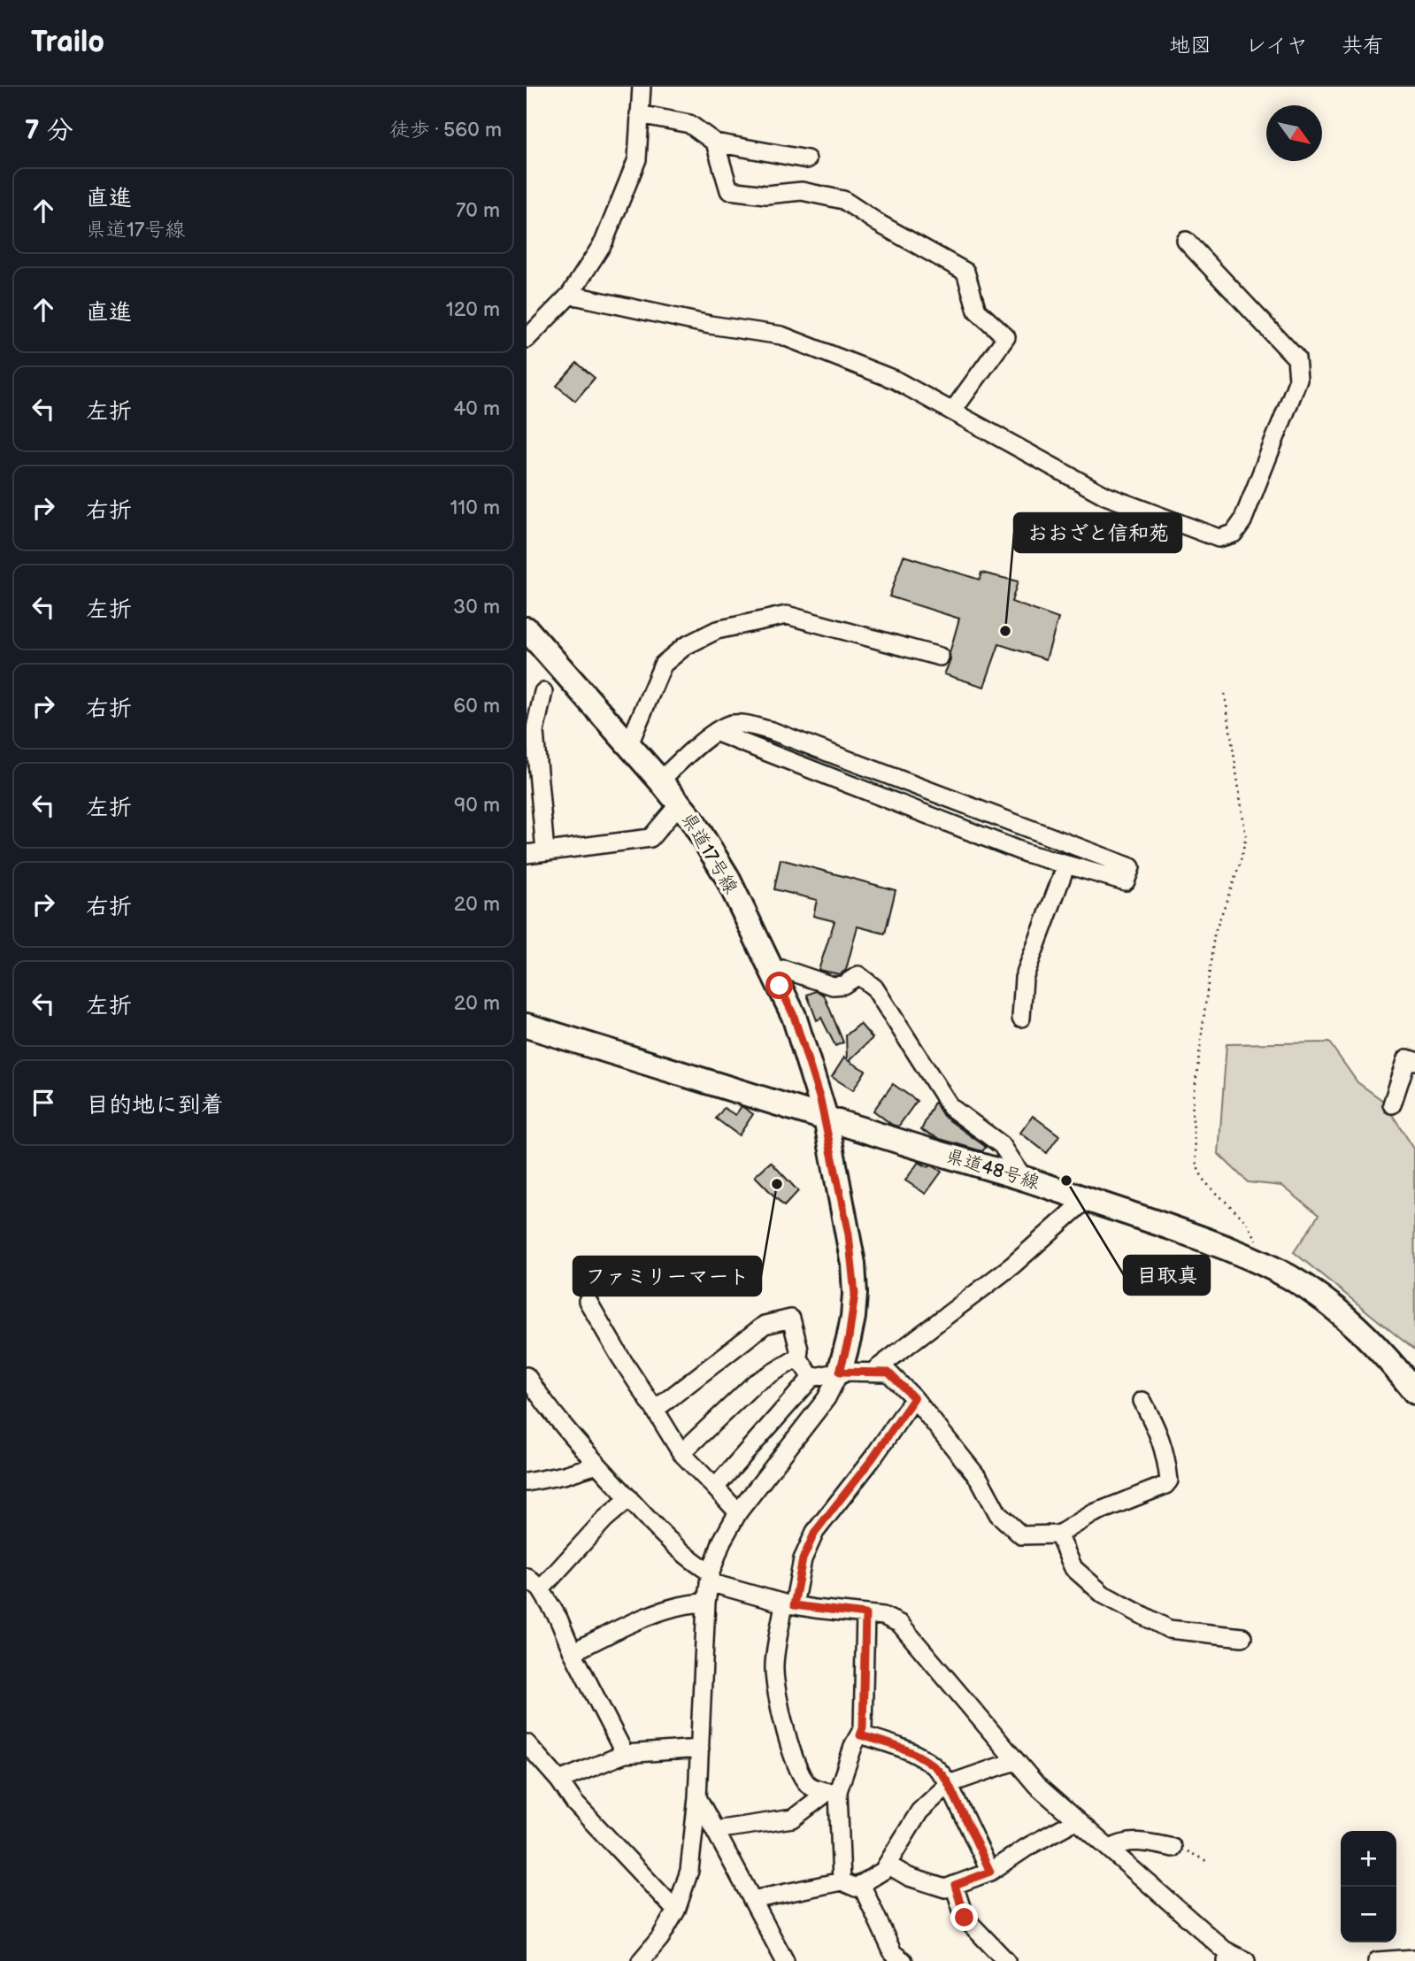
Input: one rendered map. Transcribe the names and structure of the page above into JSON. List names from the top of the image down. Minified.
{"streets":{"main road":["県道17号線","県道48号線"]},"crossings":[["県道17号線","県道48号線"]],"places":["おおざと信和苑","目取真","ファミリーマート"],"north":"bottom right","page":{"header":"Trailo","nav":["地図","レイヤ","共有"],"heading":["7 分","徒歩 · 560 m"],"list":[["直進","県道17号線","70 m"],["直進","120 m"],["左折","40 m"],["右折","110 m"],["左折","30 m"],["右折","60 m"],["左折","90 m"],["右折","20 m"],["左折","20 m"],"目的地に到着"],"map_buttons":["+","−"]}}
